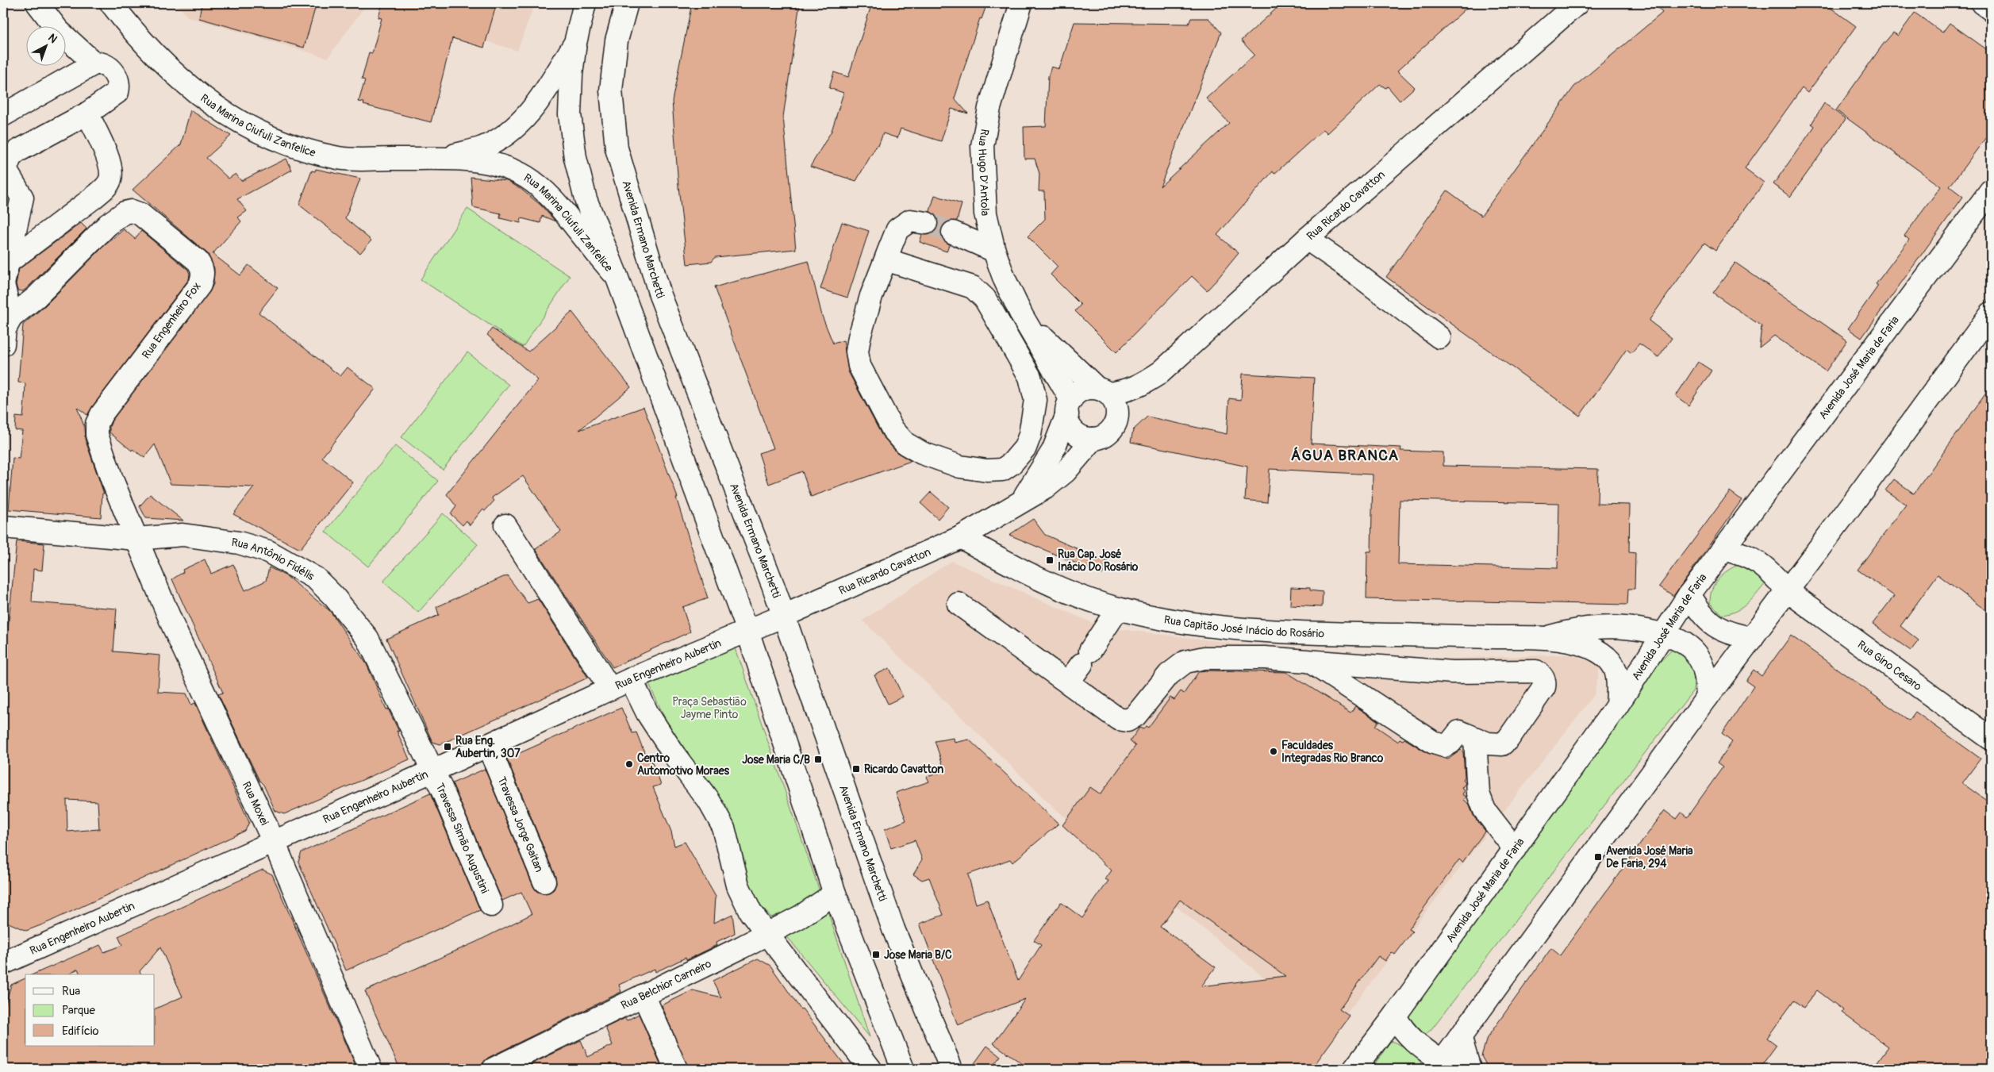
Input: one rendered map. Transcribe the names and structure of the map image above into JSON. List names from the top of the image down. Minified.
{"streets":{"main road":["Rua Marina Ciufuli Zanfelice","Rua Hugo D'Antola","Rua Ricardo Cavatton","Avenida Ermano Marchetti","Rua Engenheiro Fox","Avenida José Maria de Faria","Rua Antônio Fidélis","Rua Capitão José Inácio do Rosário","Rua Engenheiro Aubertin","Rua Gino Cesaro","Rua Moxei","Travessa Jorge Gaitan","Travessa Simão Augustini","Rua Belchior Carneiro"]},"crossings":[["Rua Hugo D'Antola","Rua Ricardo Cavatton"],["Rua Ricardo Cavatton","Avenida Ermano Marchetti"],["Rua Ricardo Cavatton","Rua Capitão José Inácio do Rosário"],["Rua Ricardo Cavatton","Rua Engenheiro Aubertin"],["Rua Engenheiro Fox","Rua Antônio Fidélis"],["Rua Engenheiro Fox","Rua Moxei"],["Avenida José Maria de Faria","Rua Capitão José Inácio do Rosário"],["Avenida José Maria de Faria","Rua Gino Cesaro"],["Rua Antônio Fidélis","Rua Engenheiro Aubertin"],["Rua Antônio Fidélis","Rua Moxei"],["Rua Antônio Fidélis","Travessa Simão Augustini"],["Rua Engenheiro Aubertin","Rua Moxei"],["Rua Engenheiro Aubertin","Travessa Jorge Gaitan"],["Rua Engenheiro Aubertin","Travessa Simão Augustini"]],"districts":["ÁGUA BRANCA"],"parks":["Praça Sebastião Jayme Pinto"],"places":{"transit":["Rua Cap. José Inácio Do Rosário","Rua Eng. Aubertin, 307","Jose Maria C/B","Ricardo Cavatton","Avenida José Maria De Faria, 294","Jose Maria B/C"],"other":["Faculdades Integradas Rio Branco","Centro Automotivo Moraes"]},"legend":["Rua","Parque","Edifício"],"north":"top right"}
